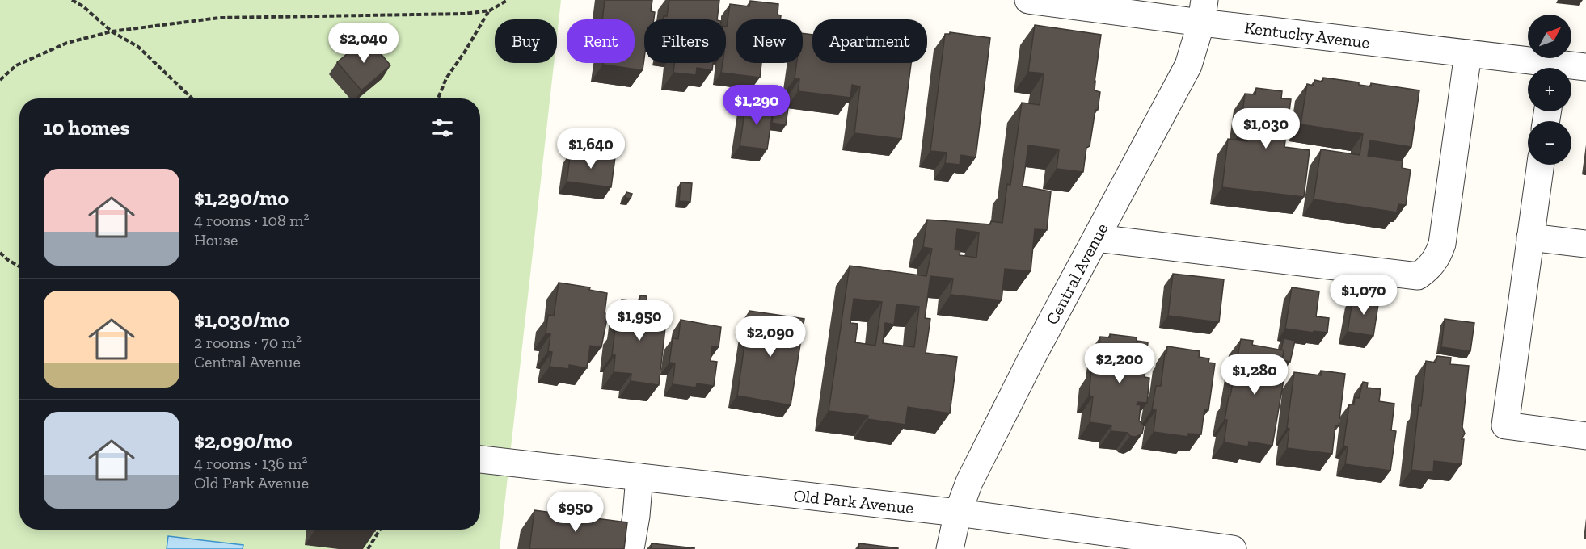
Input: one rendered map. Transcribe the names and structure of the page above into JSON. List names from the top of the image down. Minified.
{"streets":{"street":["Kentucky Avenue","Central Avenue","Old Park Avenue"]},"crossings":[["Kentucky Avenue","Central Avenue"],["Central Avenue","Old Park Avenue"]],"north":"top right","page":{"map_buttons":["+","−"],"chip":["Buy","Rent","Filters","New","Apartment"],"price":["$2,040","$1,290","$1,030","$1,640","$1,070","$1,950","$2,090","$2,200","$1,280","$950"],"heading":"10 homes","list":[{"name":"$1,290/mo","note":"4 rooms · 108 m² · House"},{"name":"$1,030/mo","note":"2 rooms · 70 m² · Central Avenue"},{"name":"$2,090/mo","note":"4 rooms · 136 m² · Old Park Avenue"}]}}
